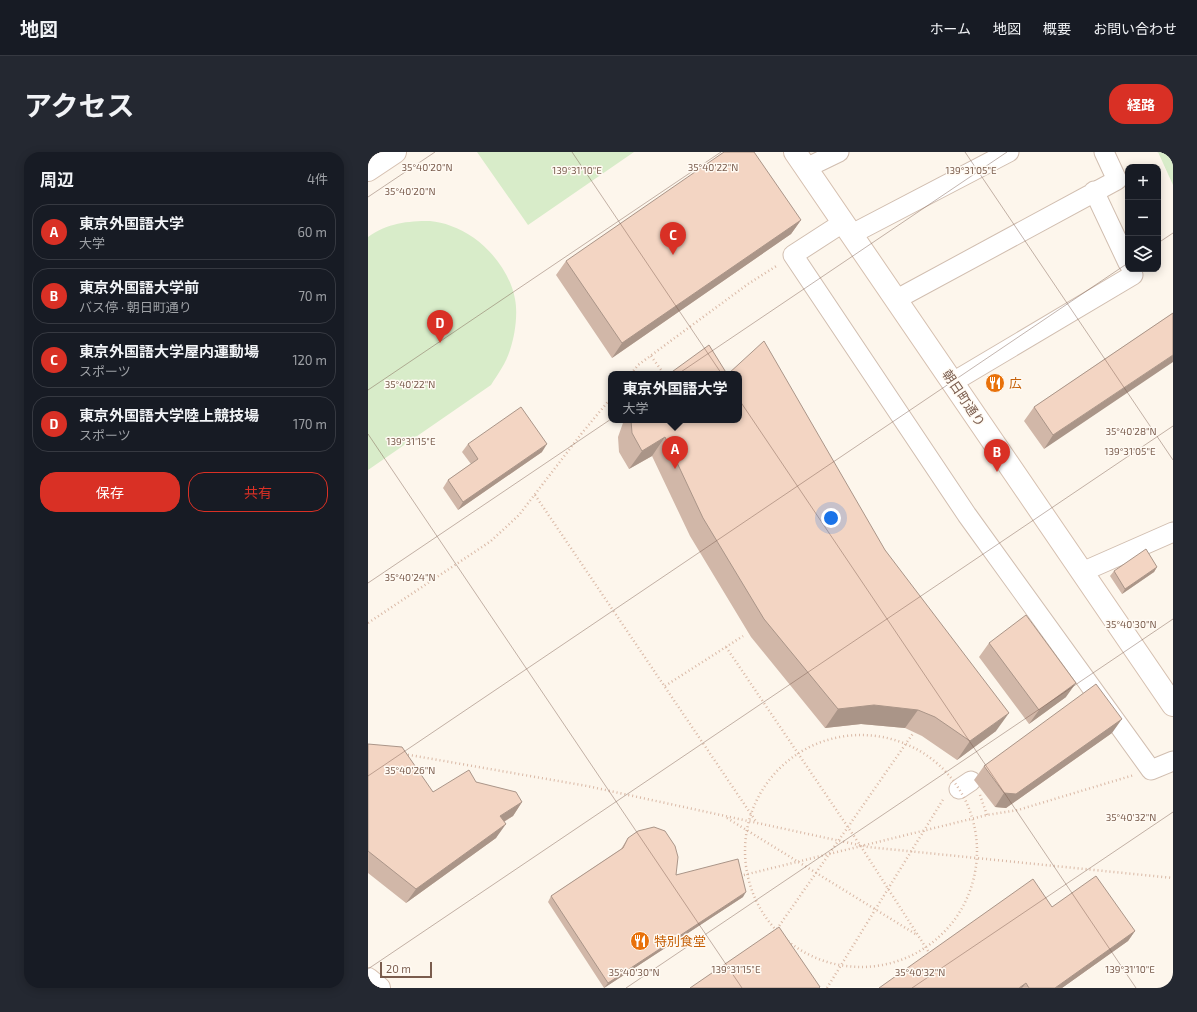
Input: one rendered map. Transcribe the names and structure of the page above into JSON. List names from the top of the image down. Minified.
{"streets":{"street":["朝日町通り"]},"places":{"restaurant":["広","特別食堂"]},"scale_bar":"20 m","page":{"header":"地図","nav":["ホーム","地図","概要","お問い合わせ"],"title":"アクセス","buttons":["経路",["保存","共有"]],"heading":["周辺","4件"],"map_buttons":["+","−"],"list":[{"mark":"A","name":"東京外国語大学","note":"大学","value":"60 m"},{"mark":"B","name":"東京外国語大学前","note":"バス停 · 朝日町通り","value":"70 m"},{"mark":"C","name":"東京外国語大学屋内運動場","note":"スポーツ","value":"120 m"},{"mark":"D","name":"東京外国語大学陸上競技場","note":"スポーツ","value":"170 m"}],"pins":["C","D","A","B"],"popup":["東京外国語大学","大学"],"scale":"20 m"},"coordinates":["35°40'20\"N","35°40'22\"N","139°31'10\"E","139°31'05\"E","35°40'28\"N","139°31'15\"E","35°40'24\"N","35°40'30\"N","35°40'26\"N","35°40'32\"N"]}
